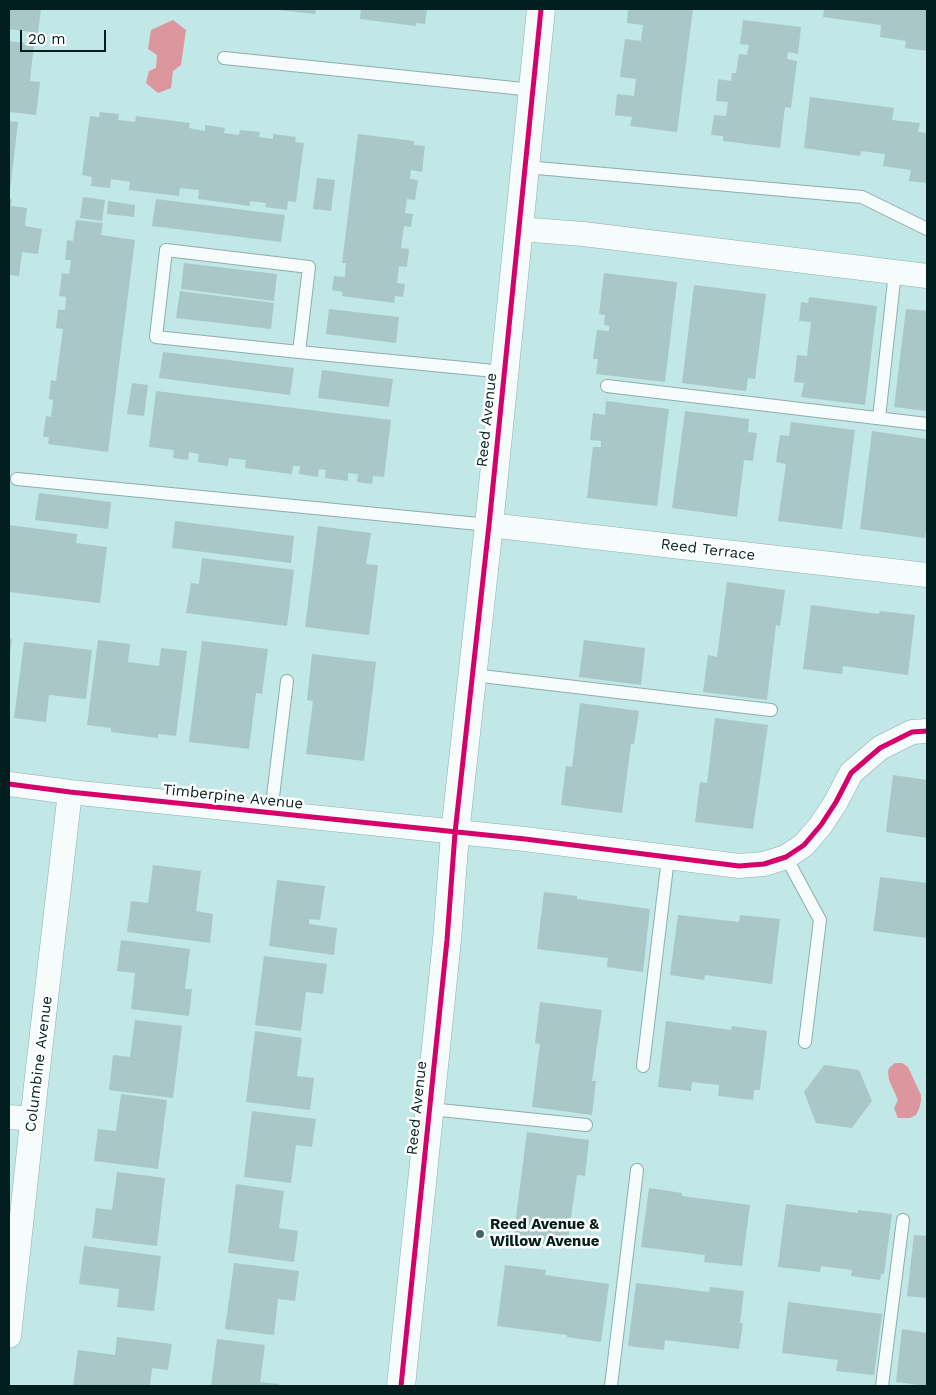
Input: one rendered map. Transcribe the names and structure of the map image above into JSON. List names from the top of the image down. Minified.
{"streets":{"main road":["Reed Avenue"],"street":["Reed Terrace","Timberpine Avenue","Columbine Avenue"]},"crossings":[["Reed Avenue","Reed Terrace"],["Reed Avenue","Timberpine Avenue"],["Timberpine Avenue","Columbine Avenue"]],"places":["Reed Avenue & Willow Avenue"],"scale_bar":"20 m"}
